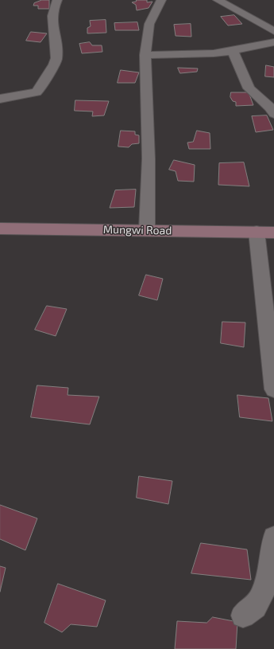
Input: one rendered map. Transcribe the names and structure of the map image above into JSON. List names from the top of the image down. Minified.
{"streets":{"main road":["Mungwi Road"]}}
